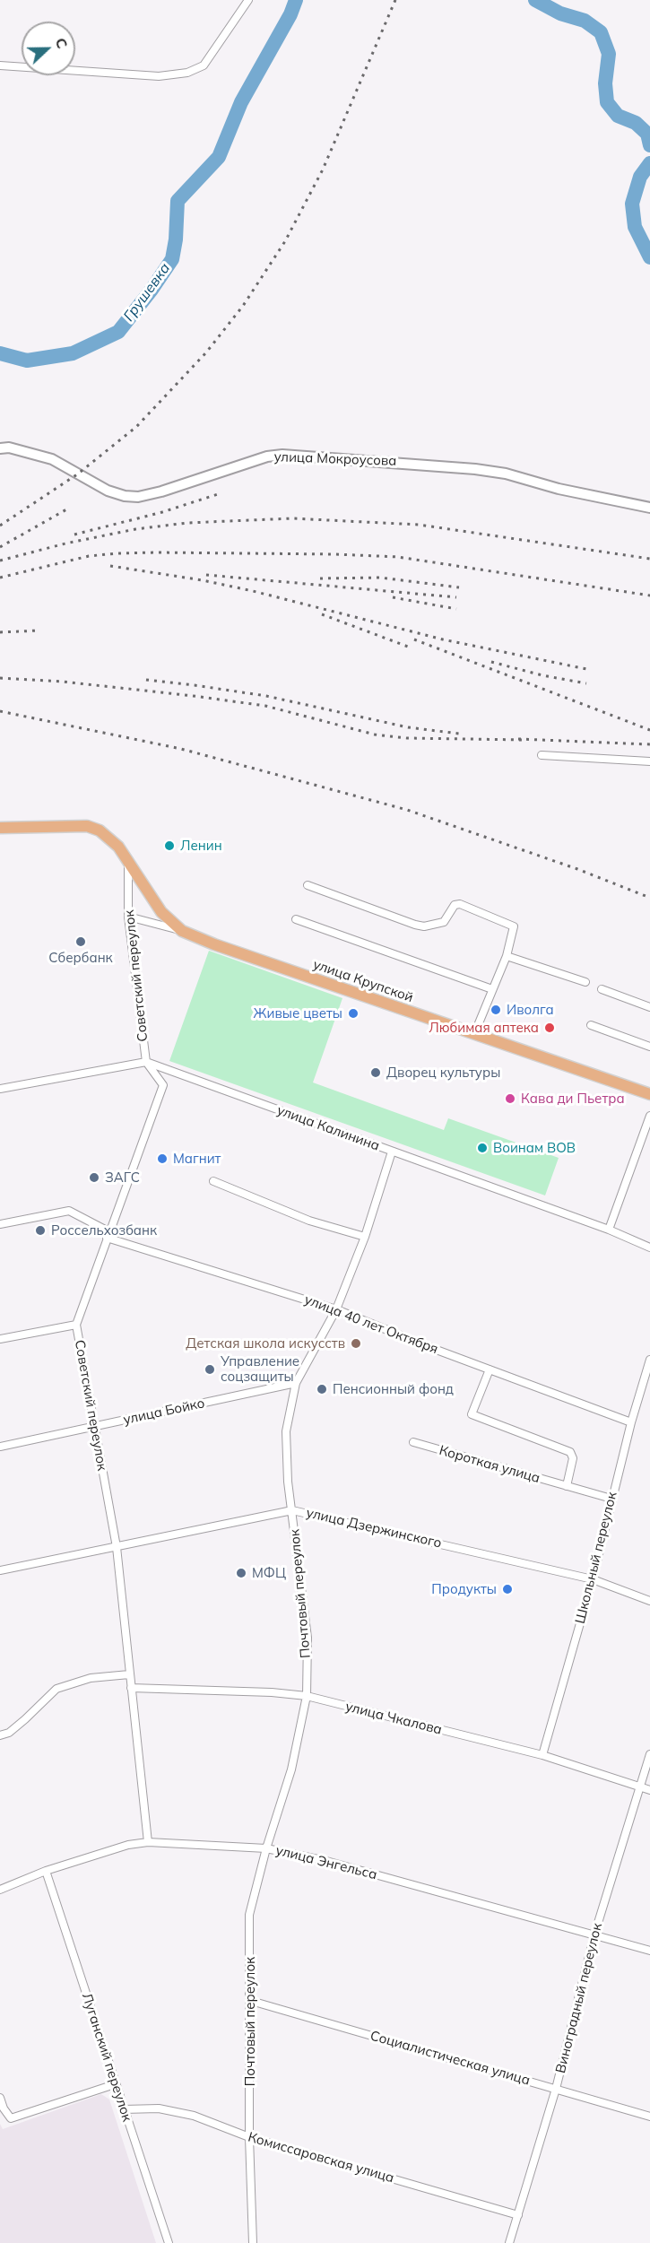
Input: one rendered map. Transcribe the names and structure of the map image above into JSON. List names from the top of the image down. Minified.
{"streets":{"main road":["улица Крупской"],"street":["улица Мокроусова","Советский переулок","улица Калинина","улица 40 лет Октября","улица Бойко","Короткая улица","улица Дзержинского","Школьный переулок","Почтовый переулок","улица Чкалова","улица Энгельса","Виноградный переулок","Луганский переулок","Социалистическая улица","Комиссаровская улица"]},"crossings":[["Советский переулок","улица Крупской"],["Советский переулок","улица Калинина"],["Советский переулок","улица 40 лет Октября"],["Советский переулок","улица Бойко"],["Советский переулок","улица Дзержинского"],["Советский переулок","улица Чкалова"],["Советский переулок","улица Энгельса"],["улица Калинина","Почтовый переулок"],["улица 40 лет Октября","Школьный переулок"],["улица 40 лет Октября","Почтовый переулок"],["улица Бойко","Почтовый переулок"],["Короткая улица","Школьный переулок"],["улица Дзержинского","Школьный переулок"],["улица Дзержинского","Почтовый переулок"],["Школьный переулок","улица Чкалова"],["Почтовый переулок","улица Чкалова"],["Почтовый переулок","улица Энгельса"],["Почтовый переулок","Социалистическая улица"],["Почтовый переулок","Комиссаровская улица"],["улица Чкалова","Виноградный переулок"],["улица Энгельса","Виноградный переулок"],["улица Энгельса","Луганский переулок"],["Виноградный переулок","Социалистическая улица"],["Виноградный переулок","Комиссаровская улица"],["Луганский переулок","Комиссаровская улица"]],"water":["Грушевка"],"places":["Ленин","Сбербанк","Иволга","Живые цветы","Любимая аптека","Дворец культуры","Кава ди Пьетра","Воинам ВОВ","Магнит","ЗАГС","Россельхозбанк","Детская школа искусств","Управление соцзащиты","Пенсионный фонд","МФЦ","Продукты"],"north":"right"}
